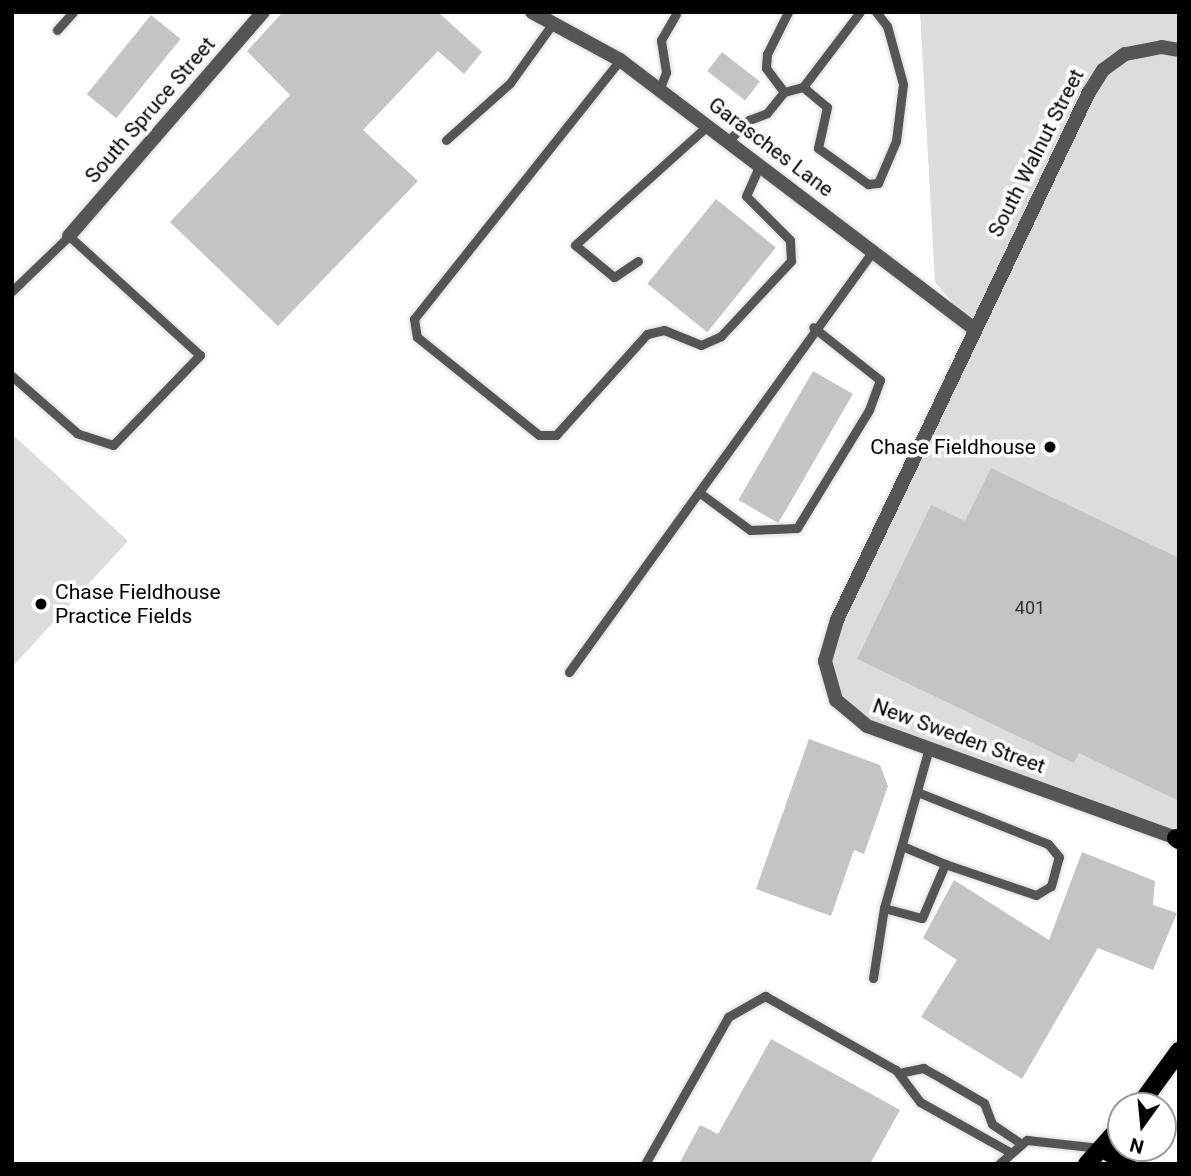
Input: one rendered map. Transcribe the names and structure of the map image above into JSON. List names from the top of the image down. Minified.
{"streets":{"street":["South Spruce Street","Garasches Lane","South Walnut Street","New Sweden Street"]},"crossings":[["Garasches Lane","South Walnut Street"],["Garasches Lane","New Sweden Street"],["South Walnut Street","New Sweden Street"]],"places":["Chase Fieldhouse","Chase Fieldhouse Practice Fields"],"house_numbers":["401"],"north":"bottom"}
